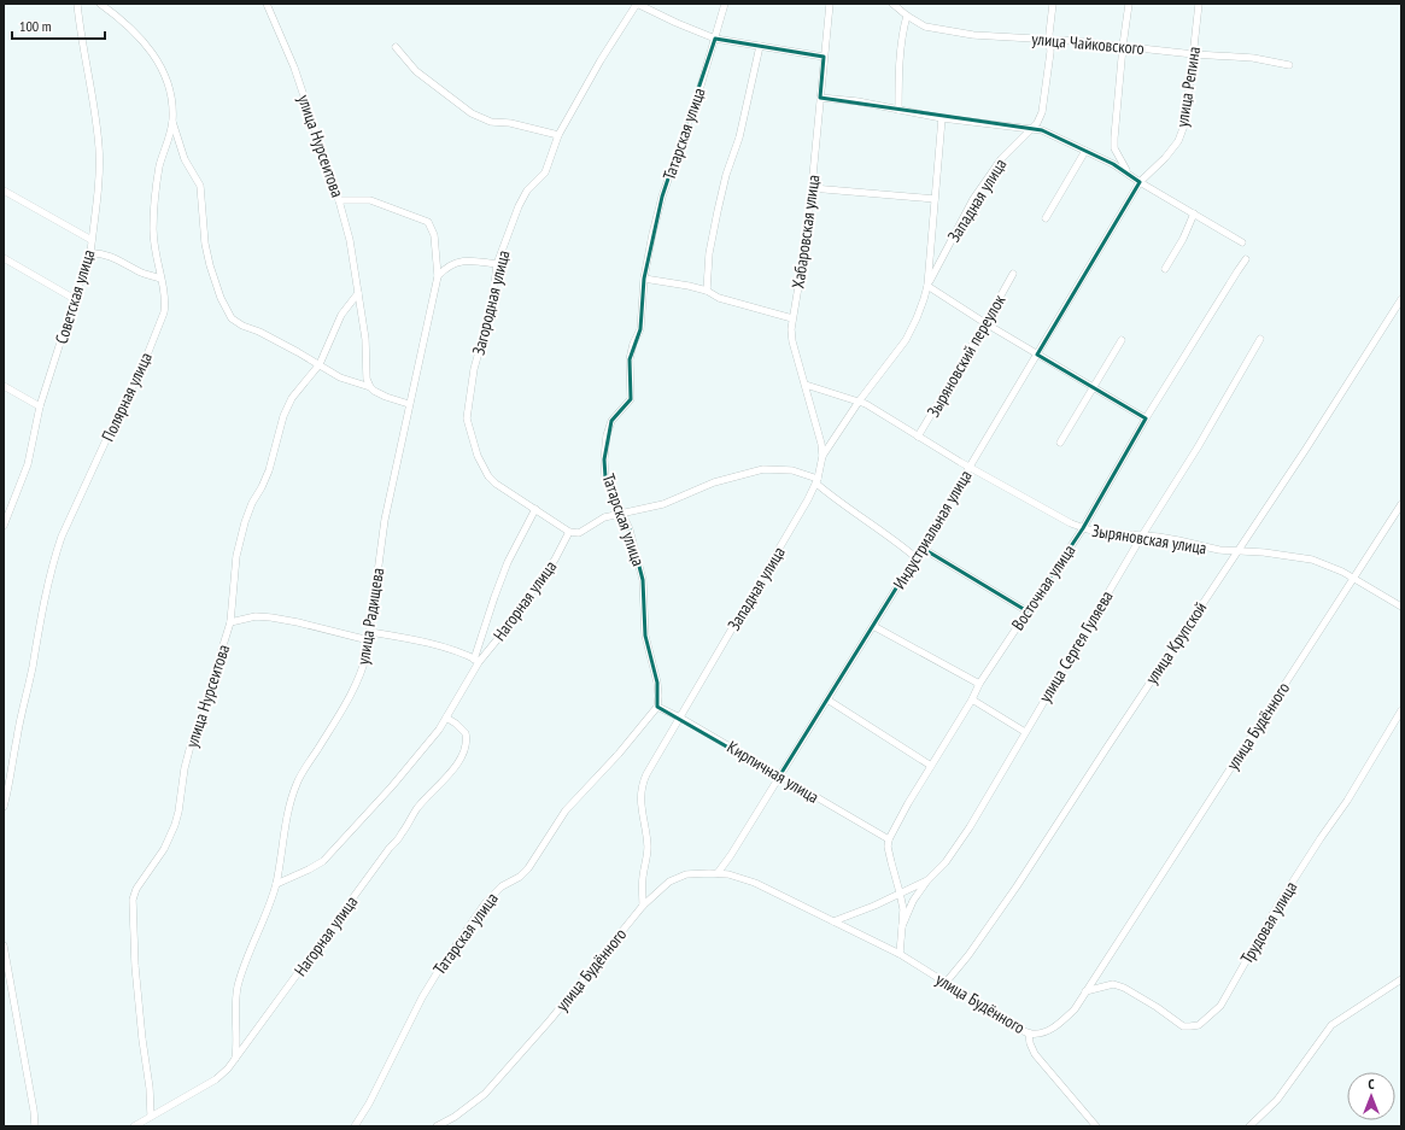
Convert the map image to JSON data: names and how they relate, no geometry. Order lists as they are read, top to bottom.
{
  "streets": {
    "street": [
      "улица Чайковского",
      "улица Репина",
      "Татарская улица",
      "улица Нурсеитова",
      "Западная улица",
      "Хабаровская улица",
      "Советская улица",
      "Загородная улица",
      "Зыряновский переулок",
      "Полярная улица",
      "Индустриальная улица",
      "Зыряновская улица",
      "Восточная улица",
      "Нагорная улица",
      "улица Радищева",
      "улица Крупской",
      "улица Сергея Гуляева",
      "улица Будённого",
      "Кирпичная улица",
      "Трудовая улица"
    ]
  },
  "crossings": [
    ["улица Чайковского", "улица Репина"],
    ["улица Репина", "Индустриальная улица"],
    ["Татарская улица", "Кирпичная улица"],
    ["улица Нурсеитова", "Нагорная улица"],
    ["улица Нурсеитова", "улица Радищева"],
    ["Западная улица", "Хабаровская улица"],
    ["Западная улица", "Зыряновская улица"],
    ["Западная улица", "улица Будённого"],
    ["Западная улица", "Кирпичная улица"],
    ["Хабаровская улица", "Зыряновская улица"],
    ["Загородная улица", "Нагорная улица"],
    ["Зыряновский переулок", "Зыряновская улица"],
    ["Индустриальная улица", "Зыряновская улица"],
    ["Индустриальная улица", "улица Будённого"],
    ["Индустриальная улица", "Кирпичная улица"],
    ["Зыряновская улица", "Восточная улица"],
    ["Зыряновская улица", "улица Крупской"],
    ["Зыряновская улица", "улица Сергея Гуляева"],
    ["Зыряновская улица", "улица Будённого"],
    ["Восточная улица", "Кирпичная улица"],
    ["Нагорная улица", "улица Радищева"],
    ["улица Крупской", "улица Будённого"],
    ["улица Сергея Гуляева", "улица Будённого"],
    ["улица Будённого", "Трудовая улица"]
  ],
  "scale_bar": "100 m",
  "north": "top"
}
